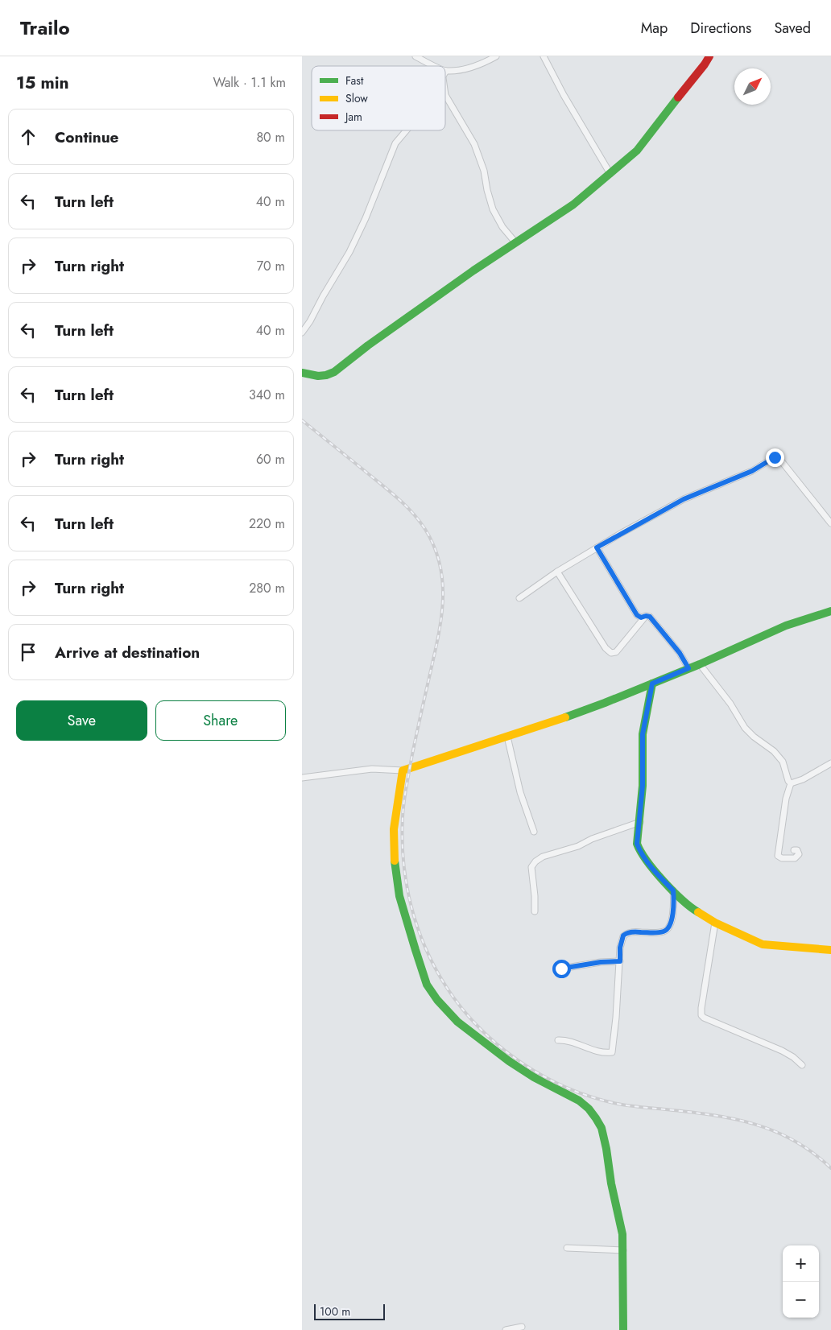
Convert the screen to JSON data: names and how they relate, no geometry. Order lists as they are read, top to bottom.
{
  "legend": ["Fast", "Slow", "Jam"],
  "scale_bar": "100 m",
  "north": "top right",
  "page": {
    "header": "Trailo",
    "nav": ["Map", "Directions", "Saved"],
    "heading": ["15 min", "Walk · 1.1 km"],
    "list": [
      ["Continue", "80 m"],
      ["Turn left", "40 m"],
      ["Turn right", "70 m"],
      ["Turn left", "40 m"],
      ["Turn left", "340 m"],
      ["Turn right", "60 m"],
      ["Turn left", "220 m"],
      ["Turn right", "280 m"],
      "Arrive at destination"
    ],
    "buttons": ["Save", "Share"],
    "map_buttons": ["+", "−"],
    "scale": "100 m"
  }
}
